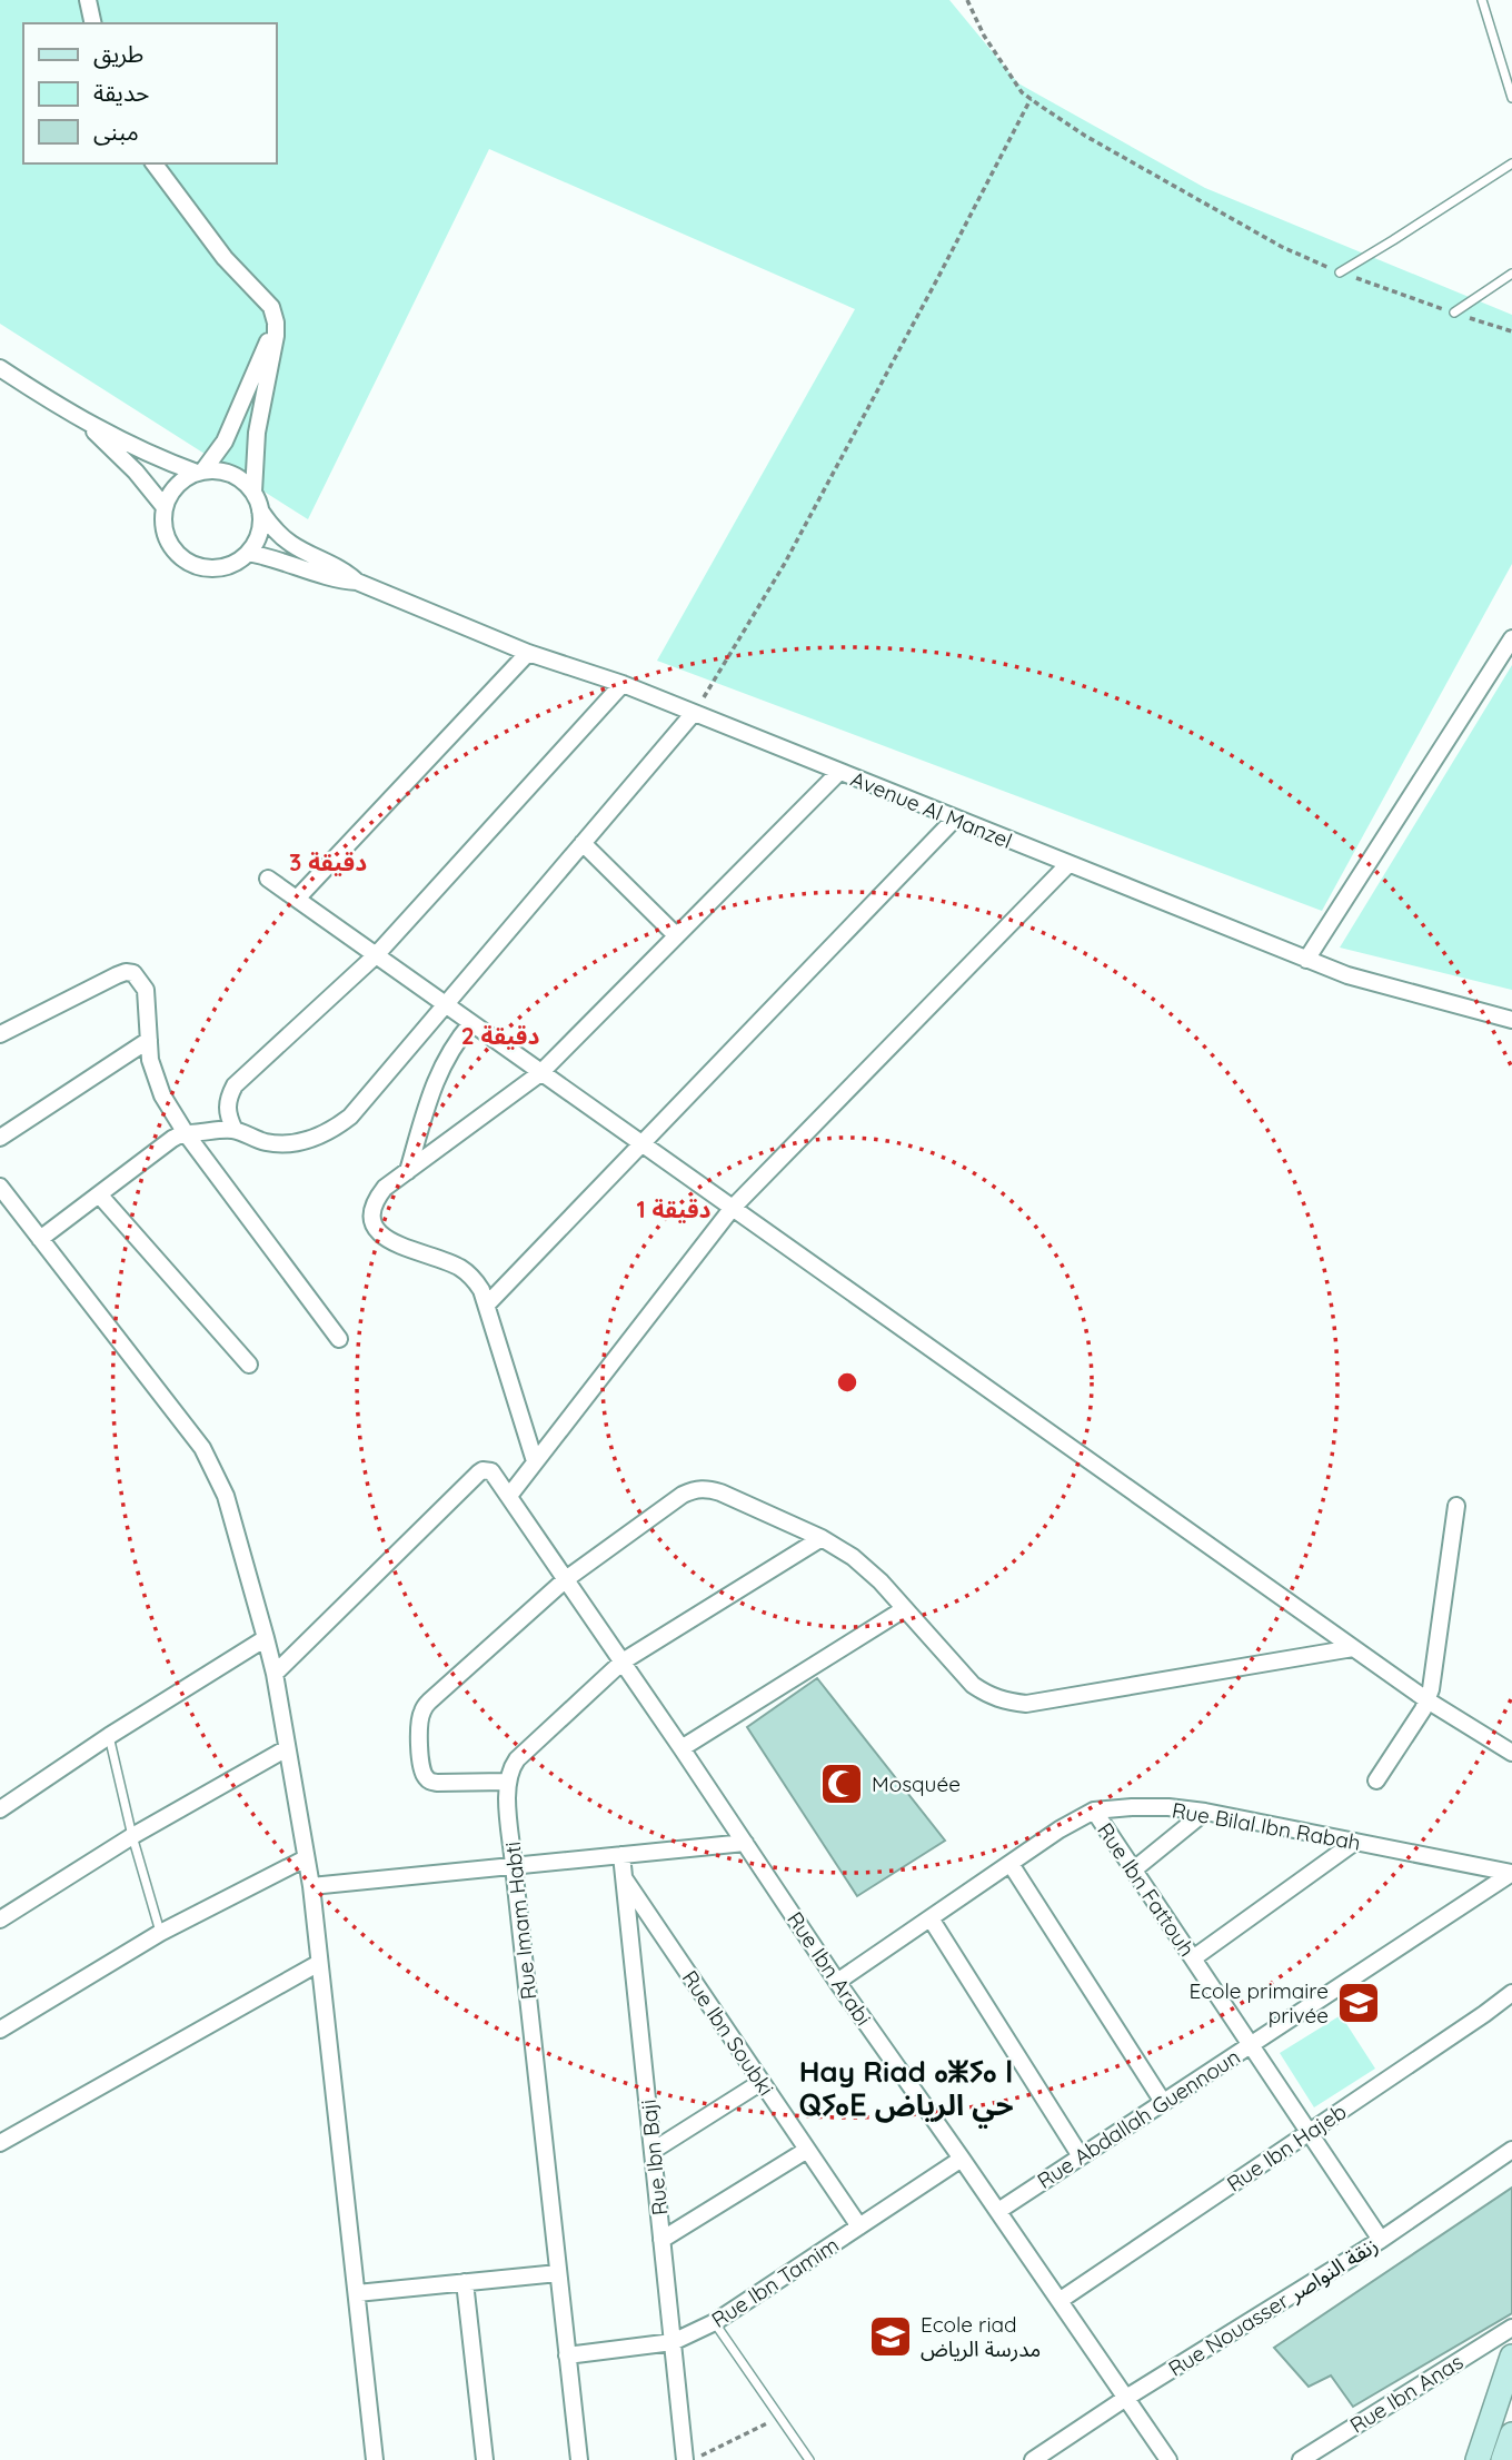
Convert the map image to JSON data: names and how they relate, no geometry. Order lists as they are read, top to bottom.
{
  "streets": {
    "street": [
      "Avenue Al Manzel",
      "Rue Bilal Ibn Rabah",
      "Rue Ibn Fattouh",
      "Rue Imam Habti",
      "Rue Ibn Arabi",
      "Rue Ibn Soubki",
      "Rue Abdallah Guennoun",
      "Rue Ibn Hajeb",
      "Rue Ibn Baji",
      "Rue Ibn Tamim",
      "Rue Nouasser زنقة النواصر",
      "Rue Ibn Anas"
    ]
  },
  "crossings": [
    ["Rue Bilal Ibn Rabah", "Rue Ibn Fattouh"],
    ["Rue Bilal Ibn Rabah", "Rue Ibn Arabi"],
    ["Rue Bilal Ibn Rabah", "Rue Abdallah Guennoun"],
    ["Rue Ibn Fattouh", "Rue Abdallah Guennoun"],
    ["Rue Ibn Fattouh", "Rue Ibn Hajeb"],
    ["Rue Ibn Fattouh", "Rue Nouasser زنقة النواصر"],
    ["Rue Imam Habti", "Rue Ibn Tamim"],
    ["Rue Ibn Arabi", "Rue Abdallah Guennoun"],
    ["Rue Ibn Arabi", "Rue Ibn Hajeb"],
    ["Rue Ibn Arabi", "Rue Ibn Tamim"],
    ["Rue Ibn Arabi", "Rue Nouasser زنقة النواصر"],
    ["Rue Ibn Soubki", "Rue Ibn Baji"],
    ["Rue Ibn Soubki", "Rue Ibn Tamim"],
    ["Rue Ibn Baji", "Rue Ibn Tamim"]
  ],
  "districts": ["Hay Riad ⴰⵥⵢⴰ ⵏ ⵕⵢⴰⴹ حي الرياض"],
  "places": {
    "mosque": ["Mosquée"],
    "school or university": ["Ecole primaire privée", "Ecole riad مدرسة الرياض"]
  },
  "legend": ["طريق", "حديقة", "مبنى"],
  "rings": ["3 دقيقة", "2 دقيقة", "1 دقيقة"]
}
